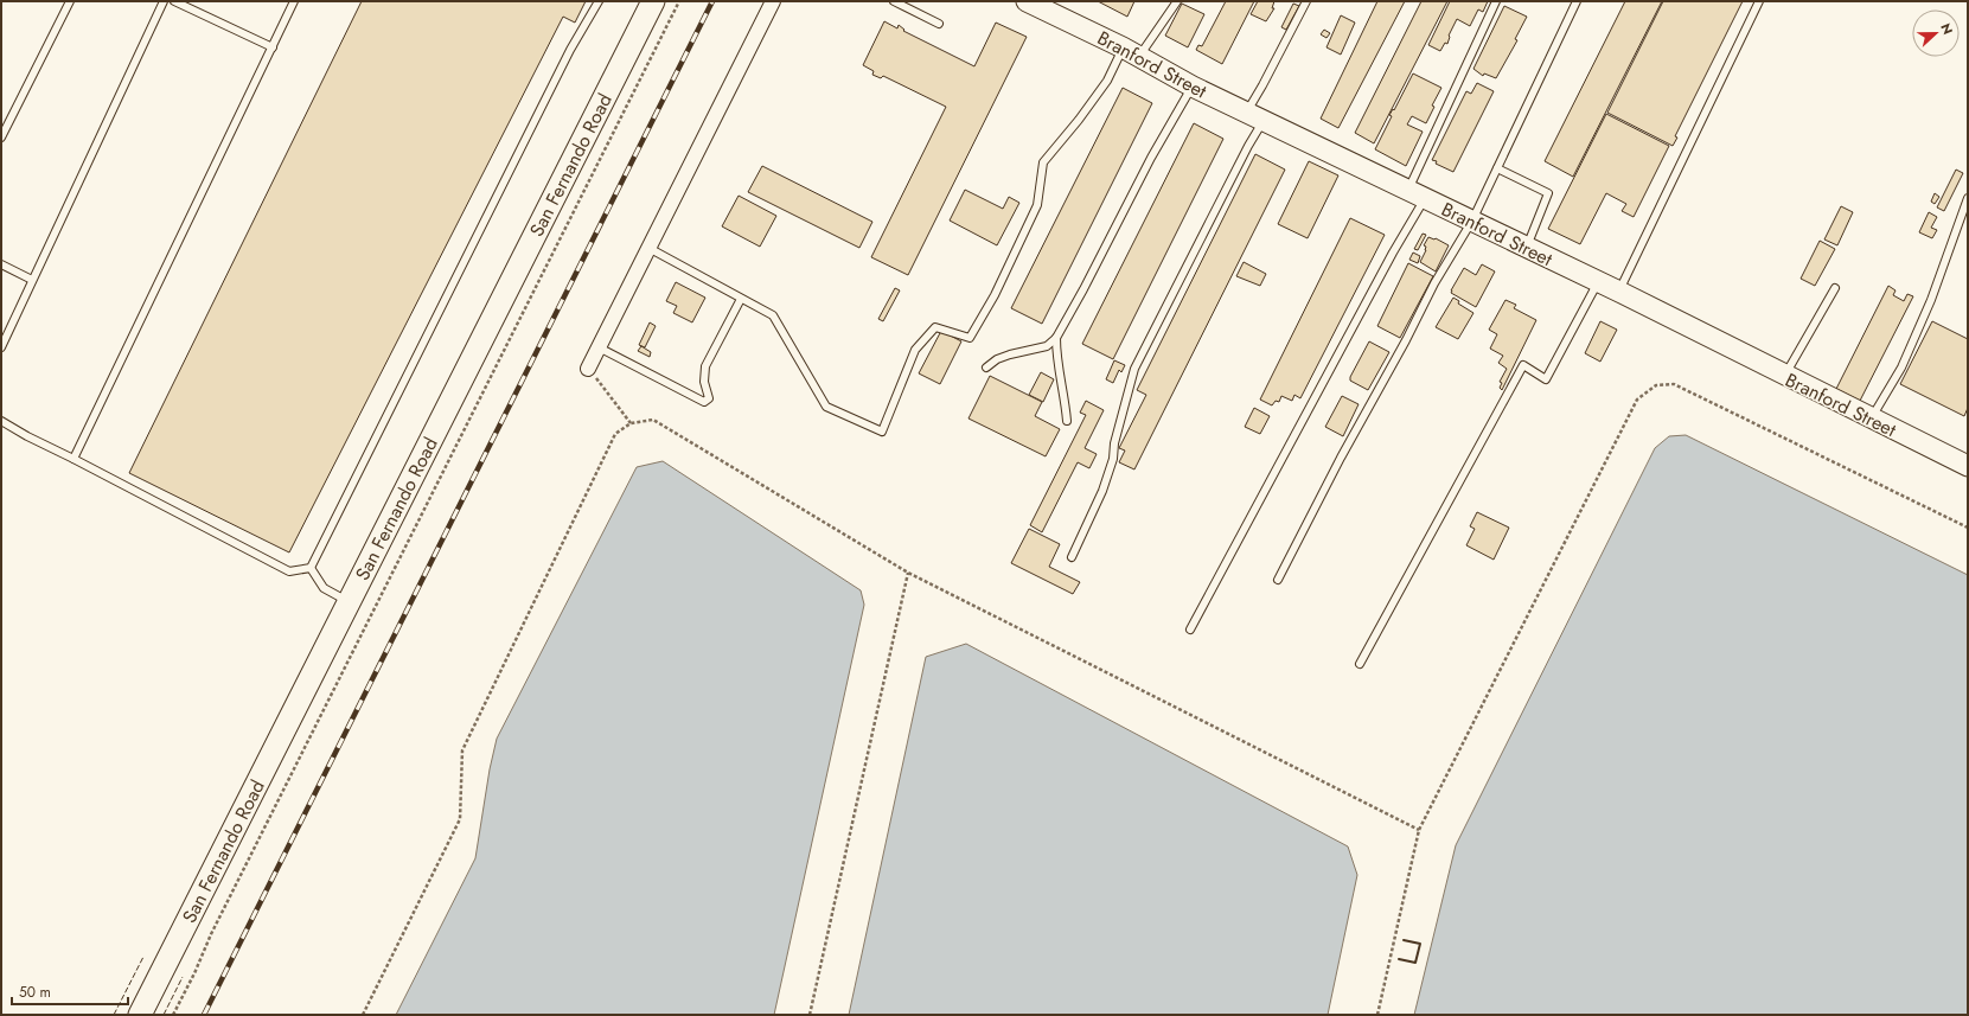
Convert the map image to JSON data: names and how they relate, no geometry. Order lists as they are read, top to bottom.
{
  "streets": {
    "main road": ["Branford Street", "San Fernando Road"]
  },
  "scale_bar": "50 m",
  "north": "right"
}
